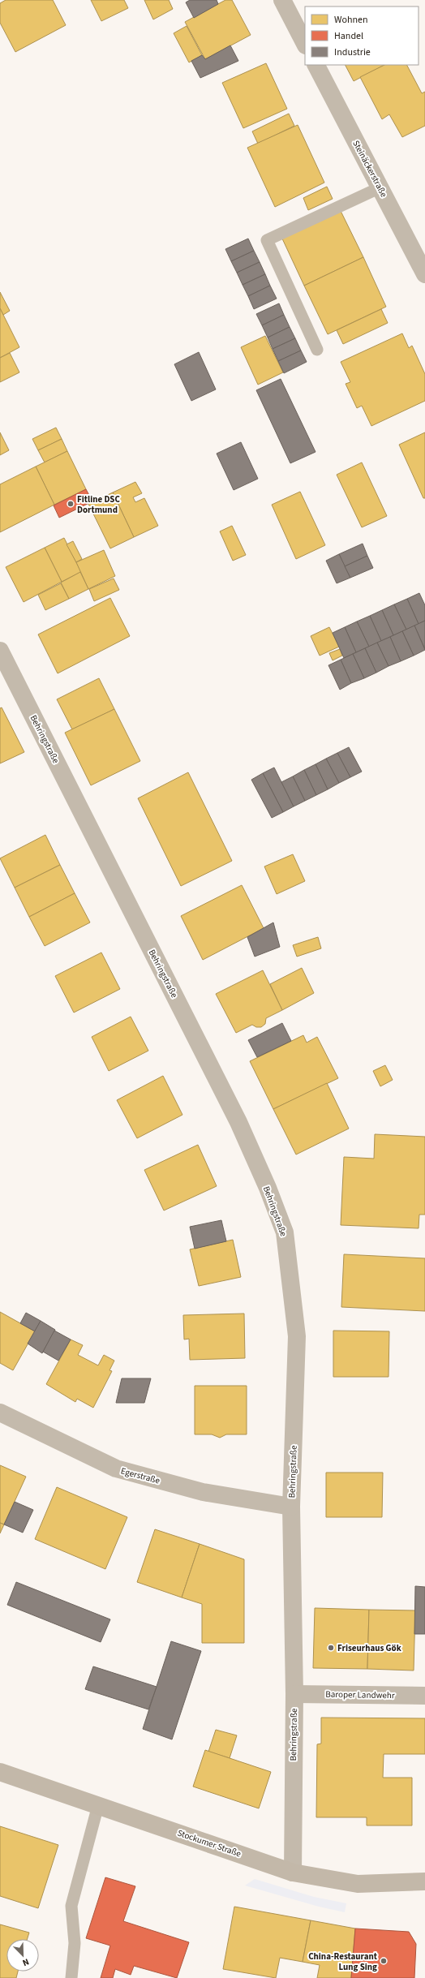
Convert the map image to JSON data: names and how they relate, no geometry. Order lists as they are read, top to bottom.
{
  "streets": {
    "main road": ["Stockumer Straße"],
    "street": [
      "Steinäckerstraße",
      "Behringstraße",
      "Egerstraße",
      "Baroper Landwehr"
    ]
  },
  "crossings": [
    ["Behringstraße", "Egerstraße"],
    ["Behringstraße", "Baroper Landwehr"],
    ["Behringstraße", "Stockumer Straße"]
  ],
  "places": ["Fitline DSC Dortmund", "Friseurhaus Gök", "China-Restaurant Lung Sing"],
  "legend": ["Wohnen", "Handel", "Industrie"],
  "north": "bottom right"
}
